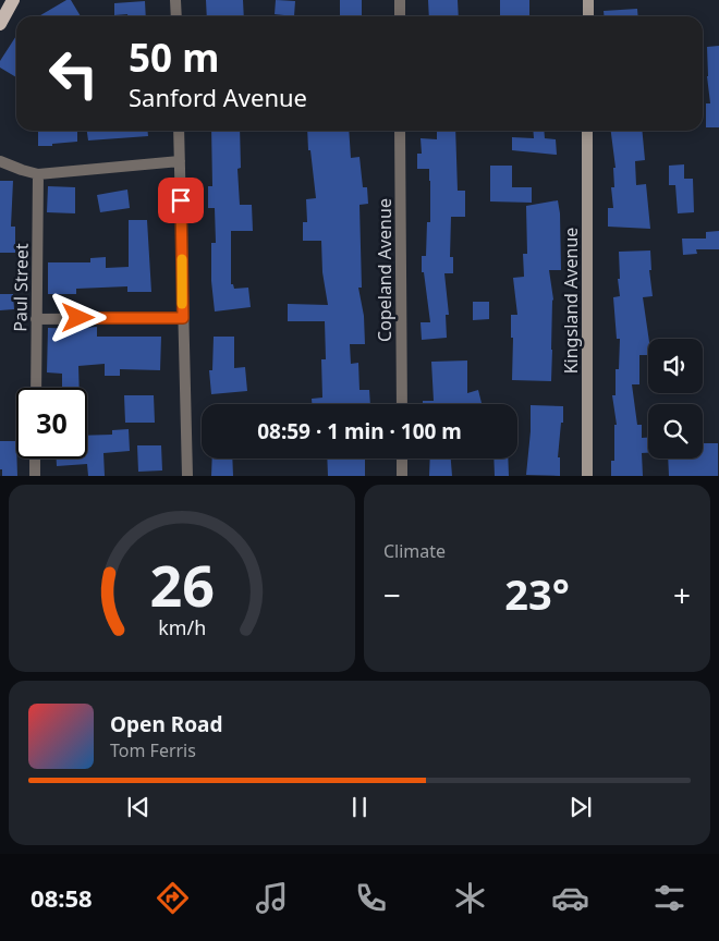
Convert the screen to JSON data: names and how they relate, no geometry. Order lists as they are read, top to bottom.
{
  "streets": {
    "main road": ["Kingsland Avenue"],
    "street": ["Copeland Avenue", "Paul Street"]
  },
  "page": {
    "turn": ["50 m", "Sanford Avenue"],
    "limit": "30",
    "trip": "08:59 · 1 min · 100 m",
    "tile": "Climate",
    "heat": ["−", "23°", "+"],
    "song": ["Open Road", "Tom Ferris"],
    "tabs": "08:58",
    "gauge": ["26", "km/h"]
  }
}
